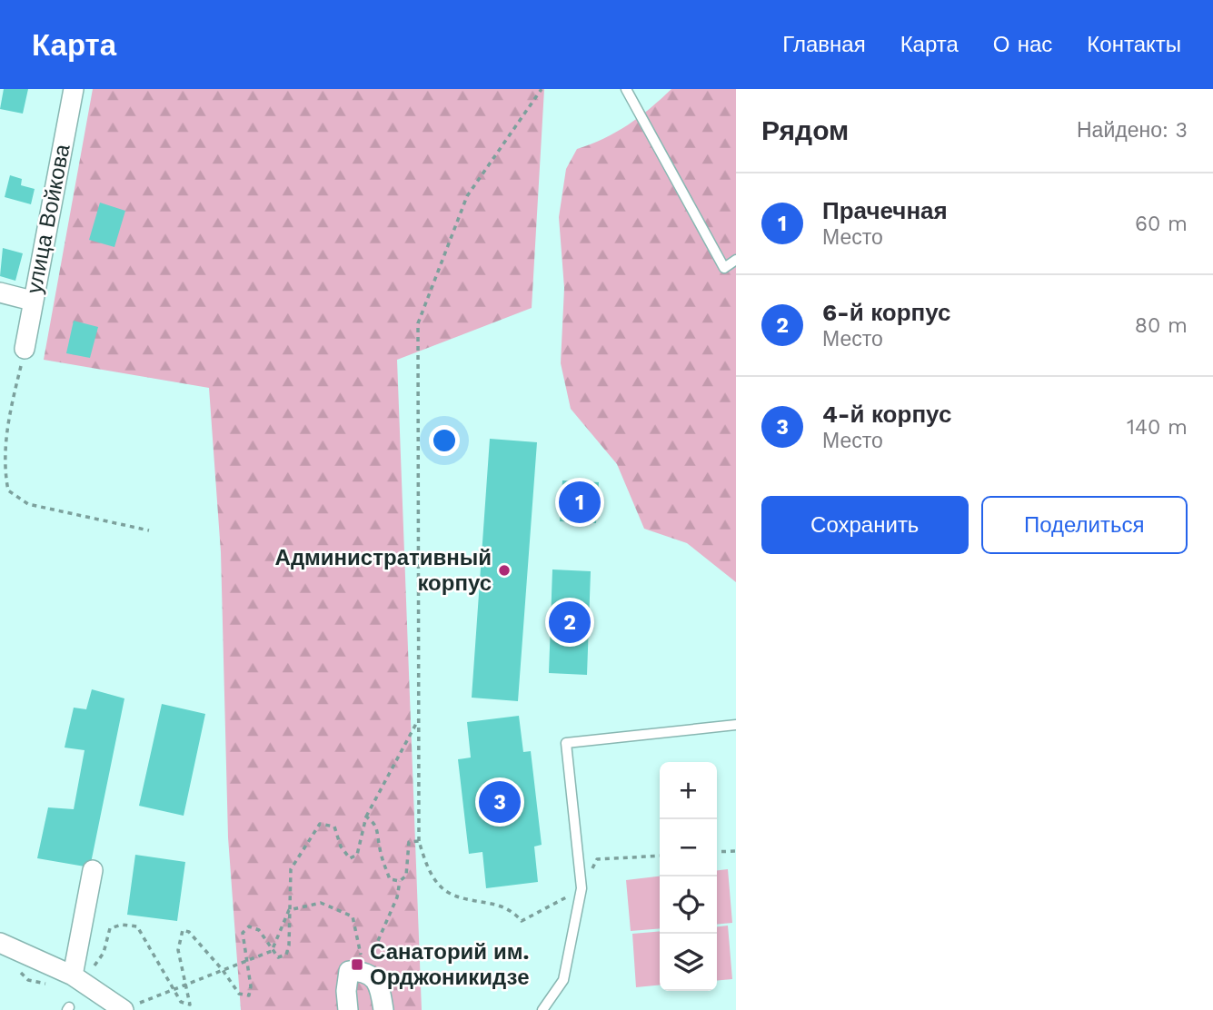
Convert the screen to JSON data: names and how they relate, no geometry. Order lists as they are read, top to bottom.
{
  "streets": {
    "street": ["улица Войкова"]
  },
  "places": {
    "other": ["Административный корпус"],
    "transit": ["Санаторий им. Орджоникидзе"]
  },
  "page": {
    "header": "Карта",
    "nav": [
      "Главная",
      "Карта",
      "О нас",
      "Контакты"
    ],
    "heading": ["Рядом", "Найдено: 3"],
    "list": [
      {
        "mark": "1",
        "name": "Прачечная",
        "note": "Место",
        "value": "60 m"
      },
      {
        "mark": "2",
        "name": "6-й корпус",
        "note": "Место",
        "value": "80 m"
      },
      {
        "mark": "3",
        "name": "4-й корпус",
        "note": "Место",
        "value": "140 m"
      }
    ],
    "buttons": ["Сохранить", "Поделиться"],
    "pins": ["1", "2", "3"],
    "map_buttons": ["+", "−"]
  }
}
